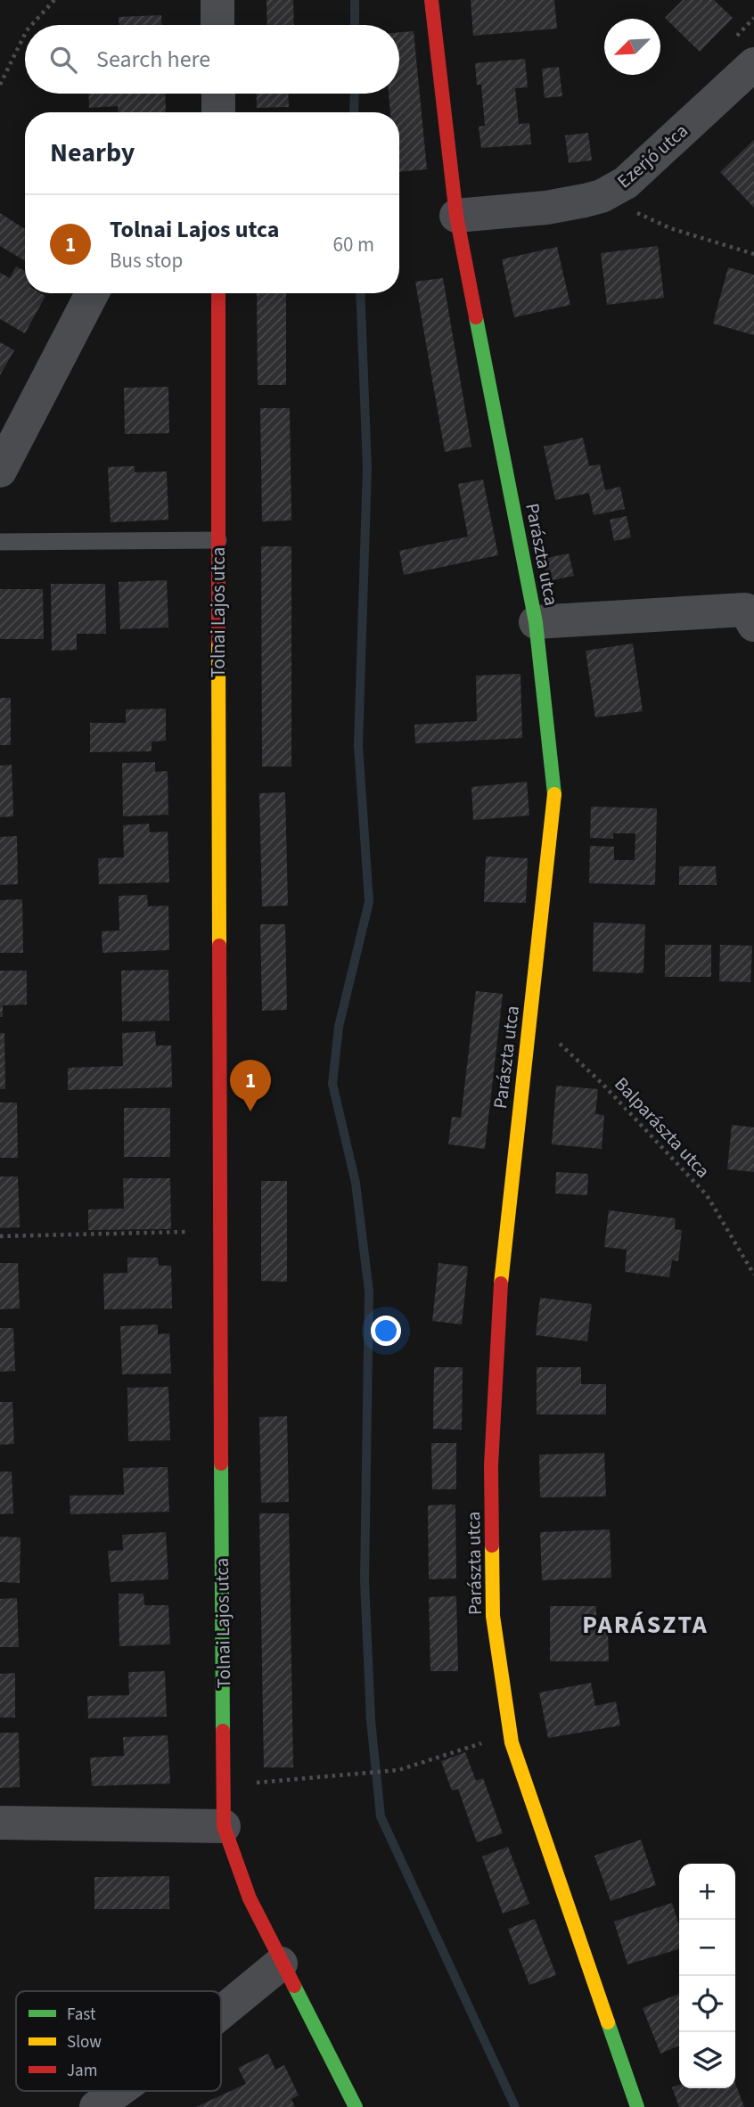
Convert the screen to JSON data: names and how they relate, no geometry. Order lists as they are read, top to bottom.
{
  "streets": {
    "street": ["Ezerjó utca", "Parászta utca", "Tolnai Lajos utca"],
    "path": ["Balparászta utca"]
  },
  "crossings": [
    ["Ezerjó utca", "Parászta utca"],
    ["Parászta utca", "Balparászta utca"]
  ],
  "districts": ["PARÁSZTA"],
  "legend": ["Fast", "Slow", "Jam"],
  "north": "bottom left",
  "page": {
    "search": "Search here",
    "heading": "Nearby",
    "list": [
      {
        "mark": "1",
        "name": "Tolnai Lajos utca",
        "note": "Bus stop",
        "value": "60 m"
      }
    ],
    "pins": "1",
    "map_buttons": ["+", "−"]
  }
}
